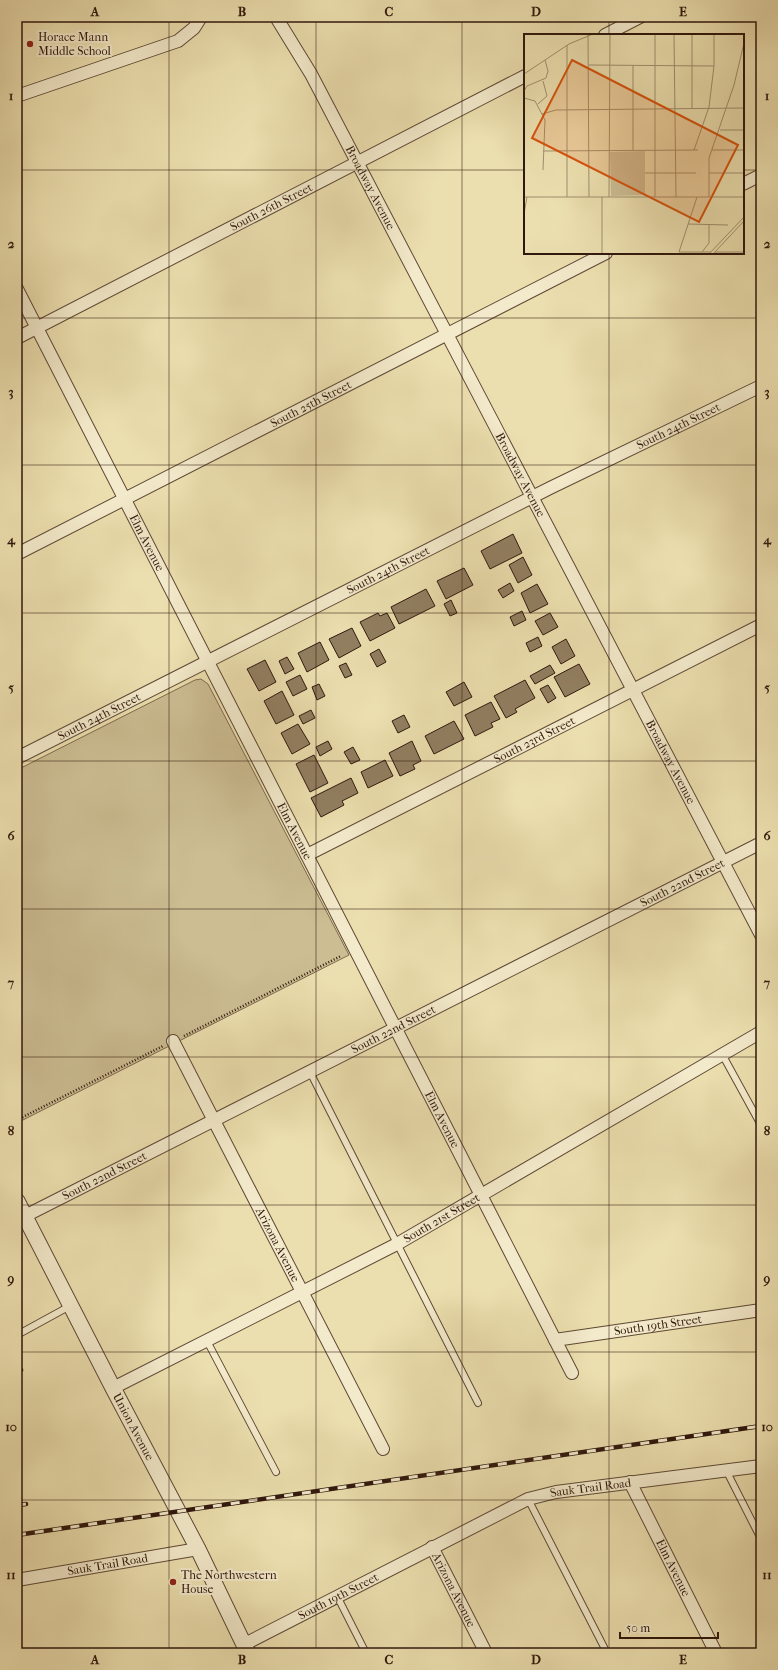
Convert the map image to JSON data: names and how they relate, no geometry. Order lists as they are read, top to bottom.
{
  "streets": {
    "street": [
      "Broadway Avenue",
      "South 26th Street",
      "South 25th Street",
      "South 24th Street",
      "Elm Avenue",
      "South 23rd Street",
      "South 22nd Street",
      "South 21st Street",
      "Arizona Avenue",
      "South 19th Street",
      "Union Avenue",
      "Sauk Trail Road"
    ]
  },
  "crossings": [
    ["Broadway Avenue", "South 26th Street"],
    ["Broadway Avenue", "South 25th Street"],
    ["Broadway Avenue", "South 24th Street"],
    ["Broadway Avenue", "South 23rd Street"],
    ["Broadway Avenue", "South 22nd Street"],
    ["South 26th Street", "Elm Avenue"],
    ["South 25th Street", "Elm Avenue"],
    ["South 24th Street", "Elm Avenue"],
    ["Elm Avenue", "South 23rd Street"],
    ["Elm Avenue", "South 22nd Street"],
    ["Elm Avenue", "South 21st Street"],
    ["Elm Avenue", "South 19th Street"],
    ["Elm Avenue", "Sauk Trail Road"],
    ["South 22nd Street", "Arizona Avenue"],
    ["South 22nd Street", "Union Avenue"],
    ["South 21st Street", "Arizona Avenue"],
    ["South 21st Street", "Union Avenue"],
    ["Arizona Avenue", "South 19th Street"],
    ["Arizona Avenue", "Sauk Trail Road"],
    ["South 19th Street", "Union Avenue"],
    ["South 19th Street", "Sauk Trail Road"],
    ["Union Avenue", "Sauk Trail Road"]
  ],
  "places": ["Horace Mann Middle School", "The Northwestern House"],
  "scale_bar": "50 m",
  "grid": {
    "columns": [
      "A",
      "B",
      "C",
      "D",
      "E"
    ],
    "rows": [
      "1",
      "2",
      "3",
      "4",
      "5",
      "6",
      "7",
      "8",
      "9",
      "10",
      "11"
    ]
  }
}
